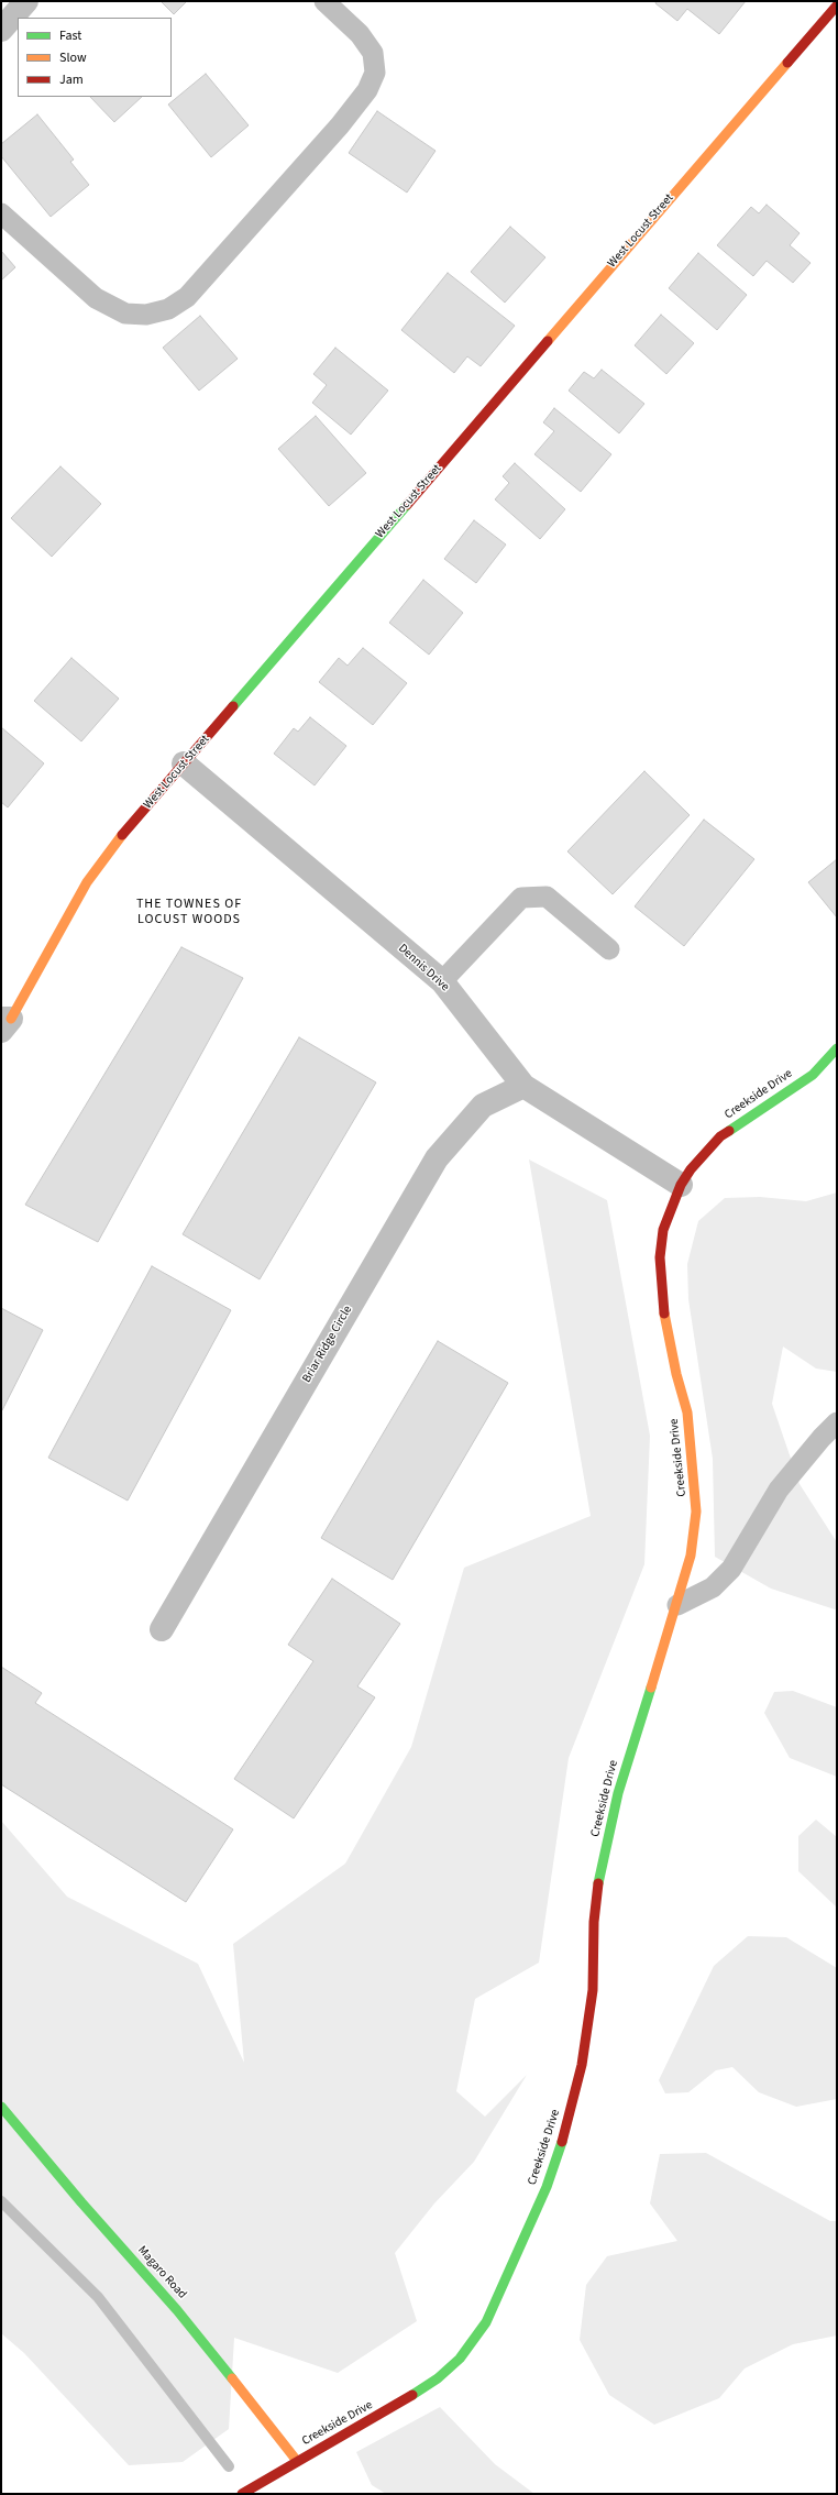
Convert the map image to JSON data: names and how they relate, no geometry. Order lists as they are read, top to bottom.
{
  "streets": {
    "street": [
      "West Locust Street",
      "Dennis Drive",
      "Creekside Drive",
      "Briar Ridge Circle",
      "Magaro Road"
    ]
  },
  "crossings": [
    ["West Locust Street", "Dennis Drive"],
    ["Dennis Drive", "Creekside Drive"],
    ["Dennis Drive", "Briar Ridge Circle"],
    ["Creekside Drive", "Magaro Road"]
  ],
  "districts": ["THE TOWNES OF LOCUST WOODS"],
  "legend": ["Fast", "Slow", "Jam"]
}
